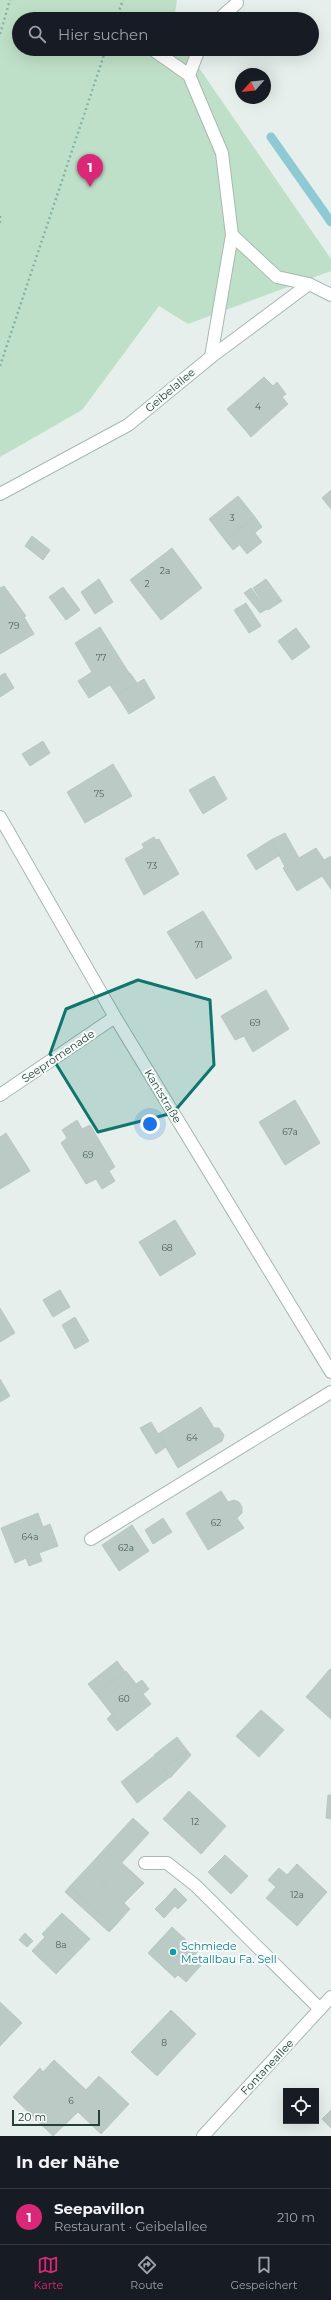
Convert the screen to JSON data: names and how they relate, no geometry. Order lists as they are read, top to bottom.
{
  "streets": {
    "street": [
      "Geibelallee",
      "Seepromenade",
      "Kantstraße",
      "Fontaneallee"
    ]
  },
  "crossings": [
    ["Seepromenade", "Kantstraße"]
  ],
  "places": ["Schmiede Metallbau Fa. Sell"],
  "house_numbers": [
    "4",
    "3",
    "2a",
    "2",
    "79",
    "77",
    "75",
    "73",
    "71",
    "69",
    "67a",
    "69",
    "68",
    "64",
    "62",
    "64a",
    "62a",
    "60",
    "12",
    "12a",
    "8a",
    "8",
    "6"
  ],
  "scale_bar": "20 m",
  "north": "bottom left",
  "page": {
    "search": "Hier suchen",
    "pins": "1",
    "scale": "20 m",
    "heading": "In der Nähe",
    "list": [
      {
        "mark": "1",
        "name": "Seepavillon",
        "note": "Restaurant · Geibelallee",
        "value": "210 m"
      }
    ],
    "nav": ["Karte", "Route", "Gespeichert"]
  }
}
